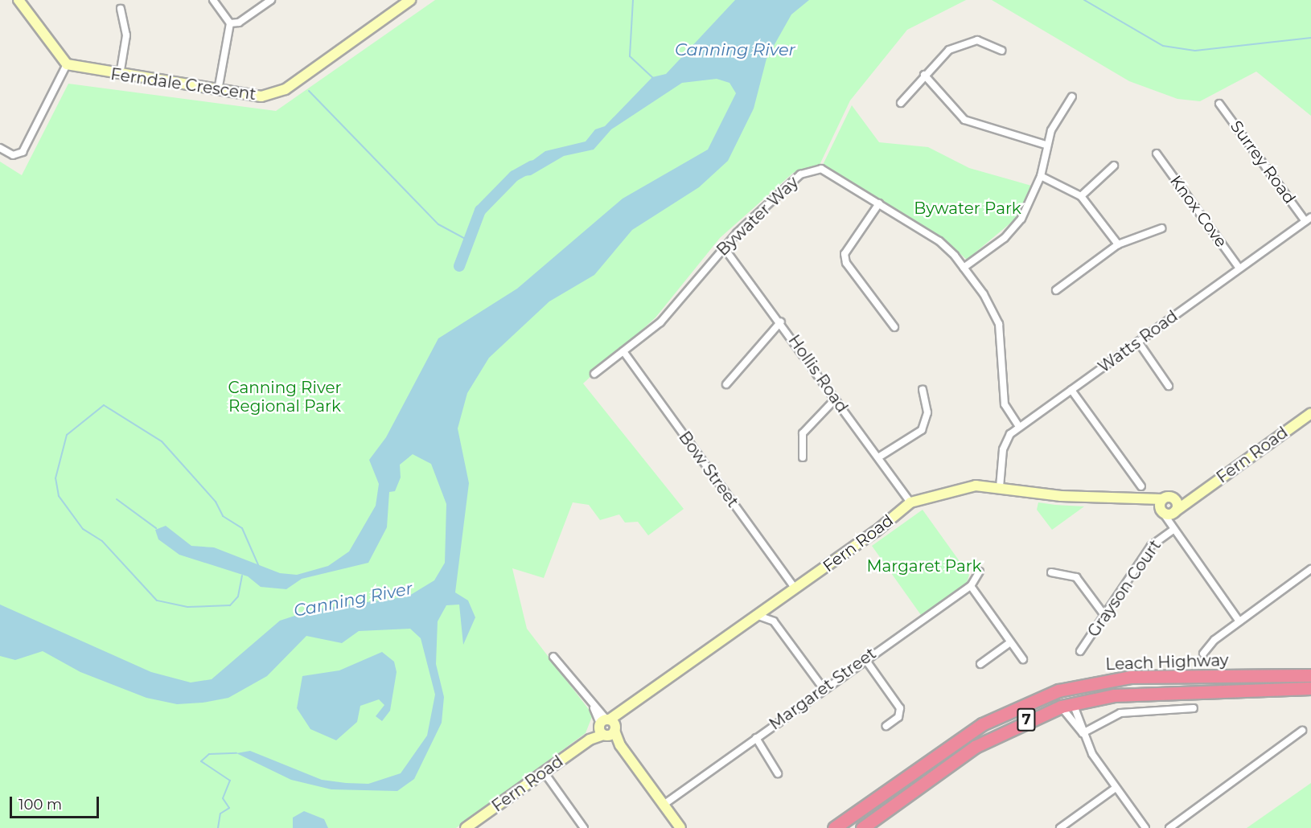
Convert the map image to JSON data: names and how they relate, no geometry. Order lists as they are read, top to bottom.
{
  "streets": {
    "highway": ["Leach Highway", "7"],
    "street": [
      "Ferndale Crescent",
      "Surrey Road",
      "Knox Cove",
      "Bywater Way",
      "Watts Road",
      "Hollis Road",
      "Fern Road",
      "Bow Street",
      "Grayson Court",
      "Margaret Street"
    ]
  },
  "crossings": [
    ["Surrey Road", "Watts Road"],
    ["Knox Cove", "Watts Road"],
    ["Bywater Way", "Watts Road"],
    ["Bywater Way", "Hollis Road"],
    ["Bywater Way", "Bow Street"],
    ["Watts Road", "Fern Road"],
    ["Hollis Road", "Fern Road"],
    ["Fern Road", "Bow Street"]
  ],
  "water": ["Canning River"],
  "parks": ["Bywater Park", "Canning River Regional Park", "Margaret Park"],
  "scale_bar": "100 m"
}
